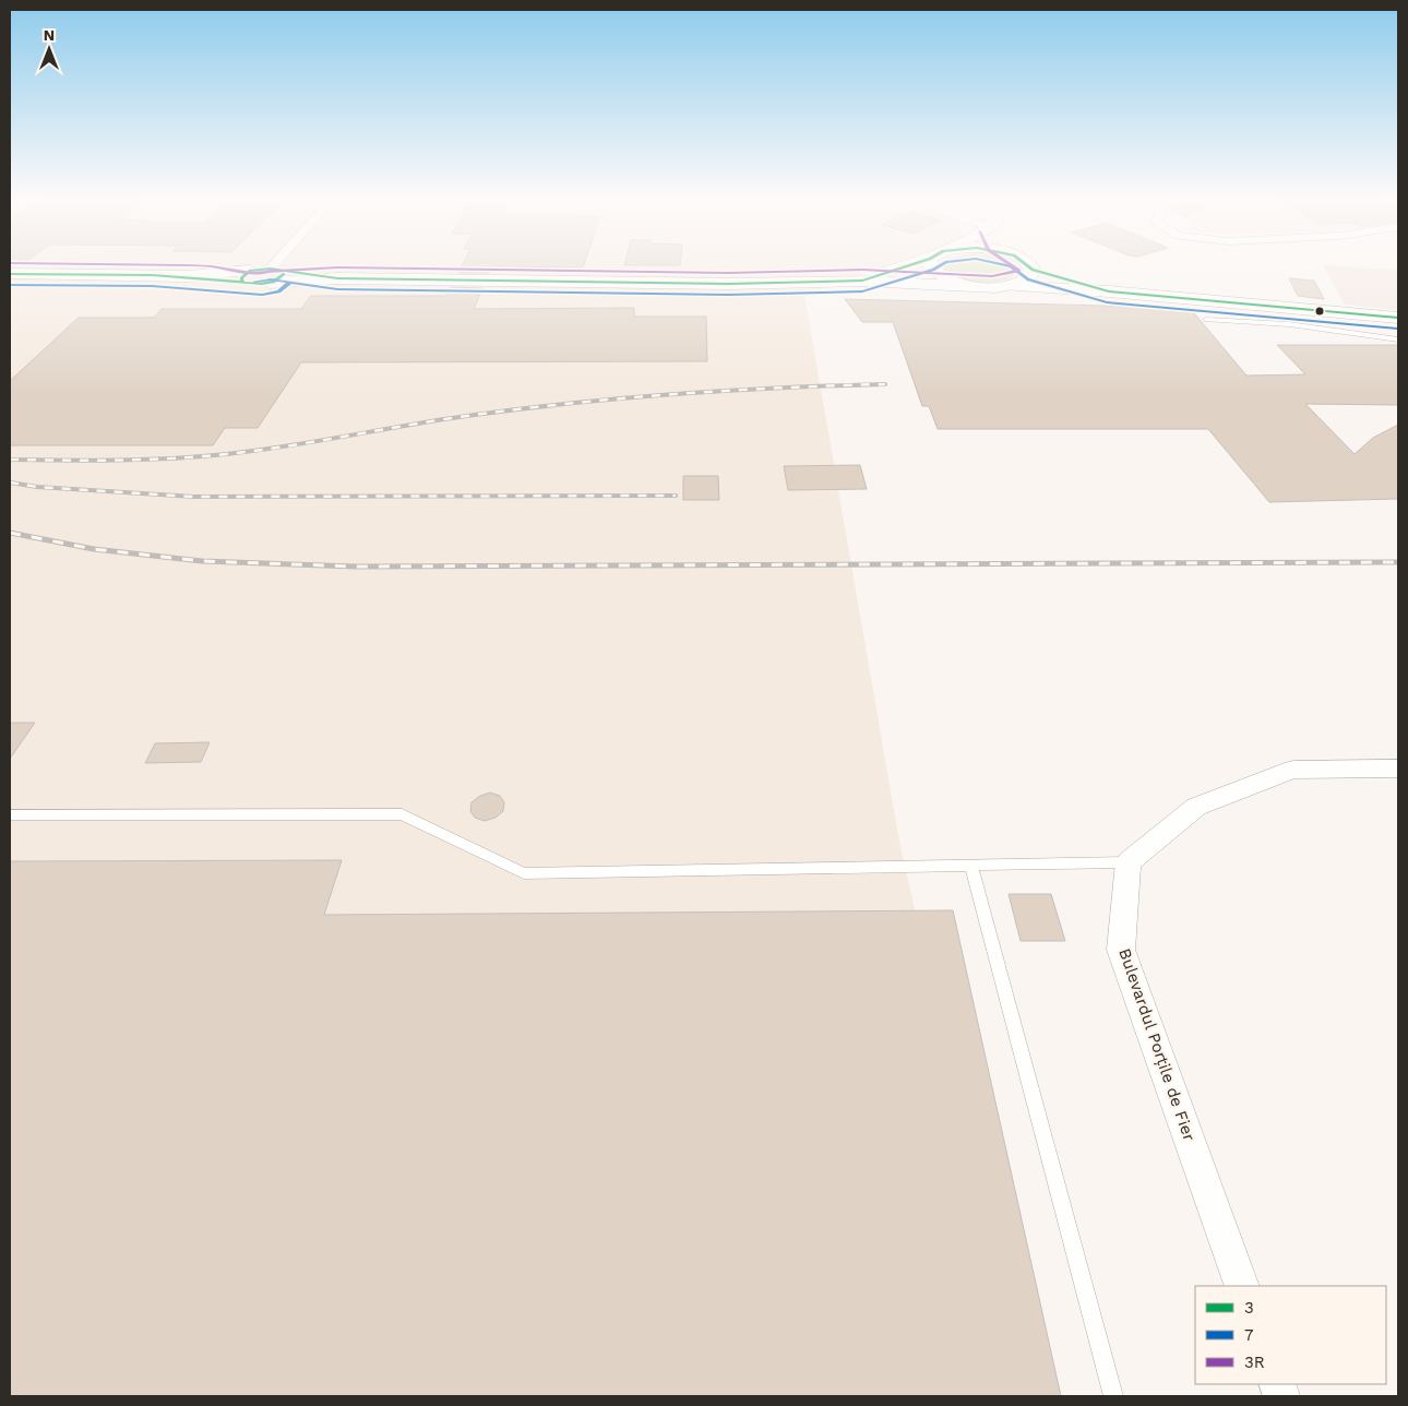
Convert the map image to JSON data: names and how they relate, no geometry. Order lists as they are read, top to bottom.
{
  "streets": {
    "street": ["Bulevardul Porțile de Fier"]
  },
  "lines": ["transit line 3", "transit line 7", "transit line 3R"],
  "legend": ["3", "7", "3R"],
  "north": "top"
}
